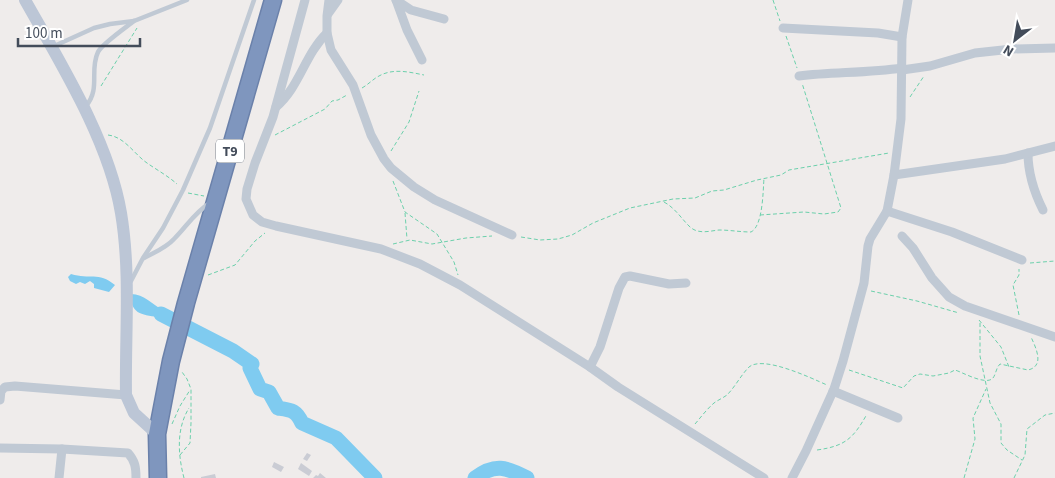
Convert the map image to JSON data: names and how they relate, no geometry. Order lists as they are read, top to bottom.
{
  "streets": {
    "highway": ["T9"]
  },
  "scale_bar": "100 m",
  "north": "bottom left"
}
